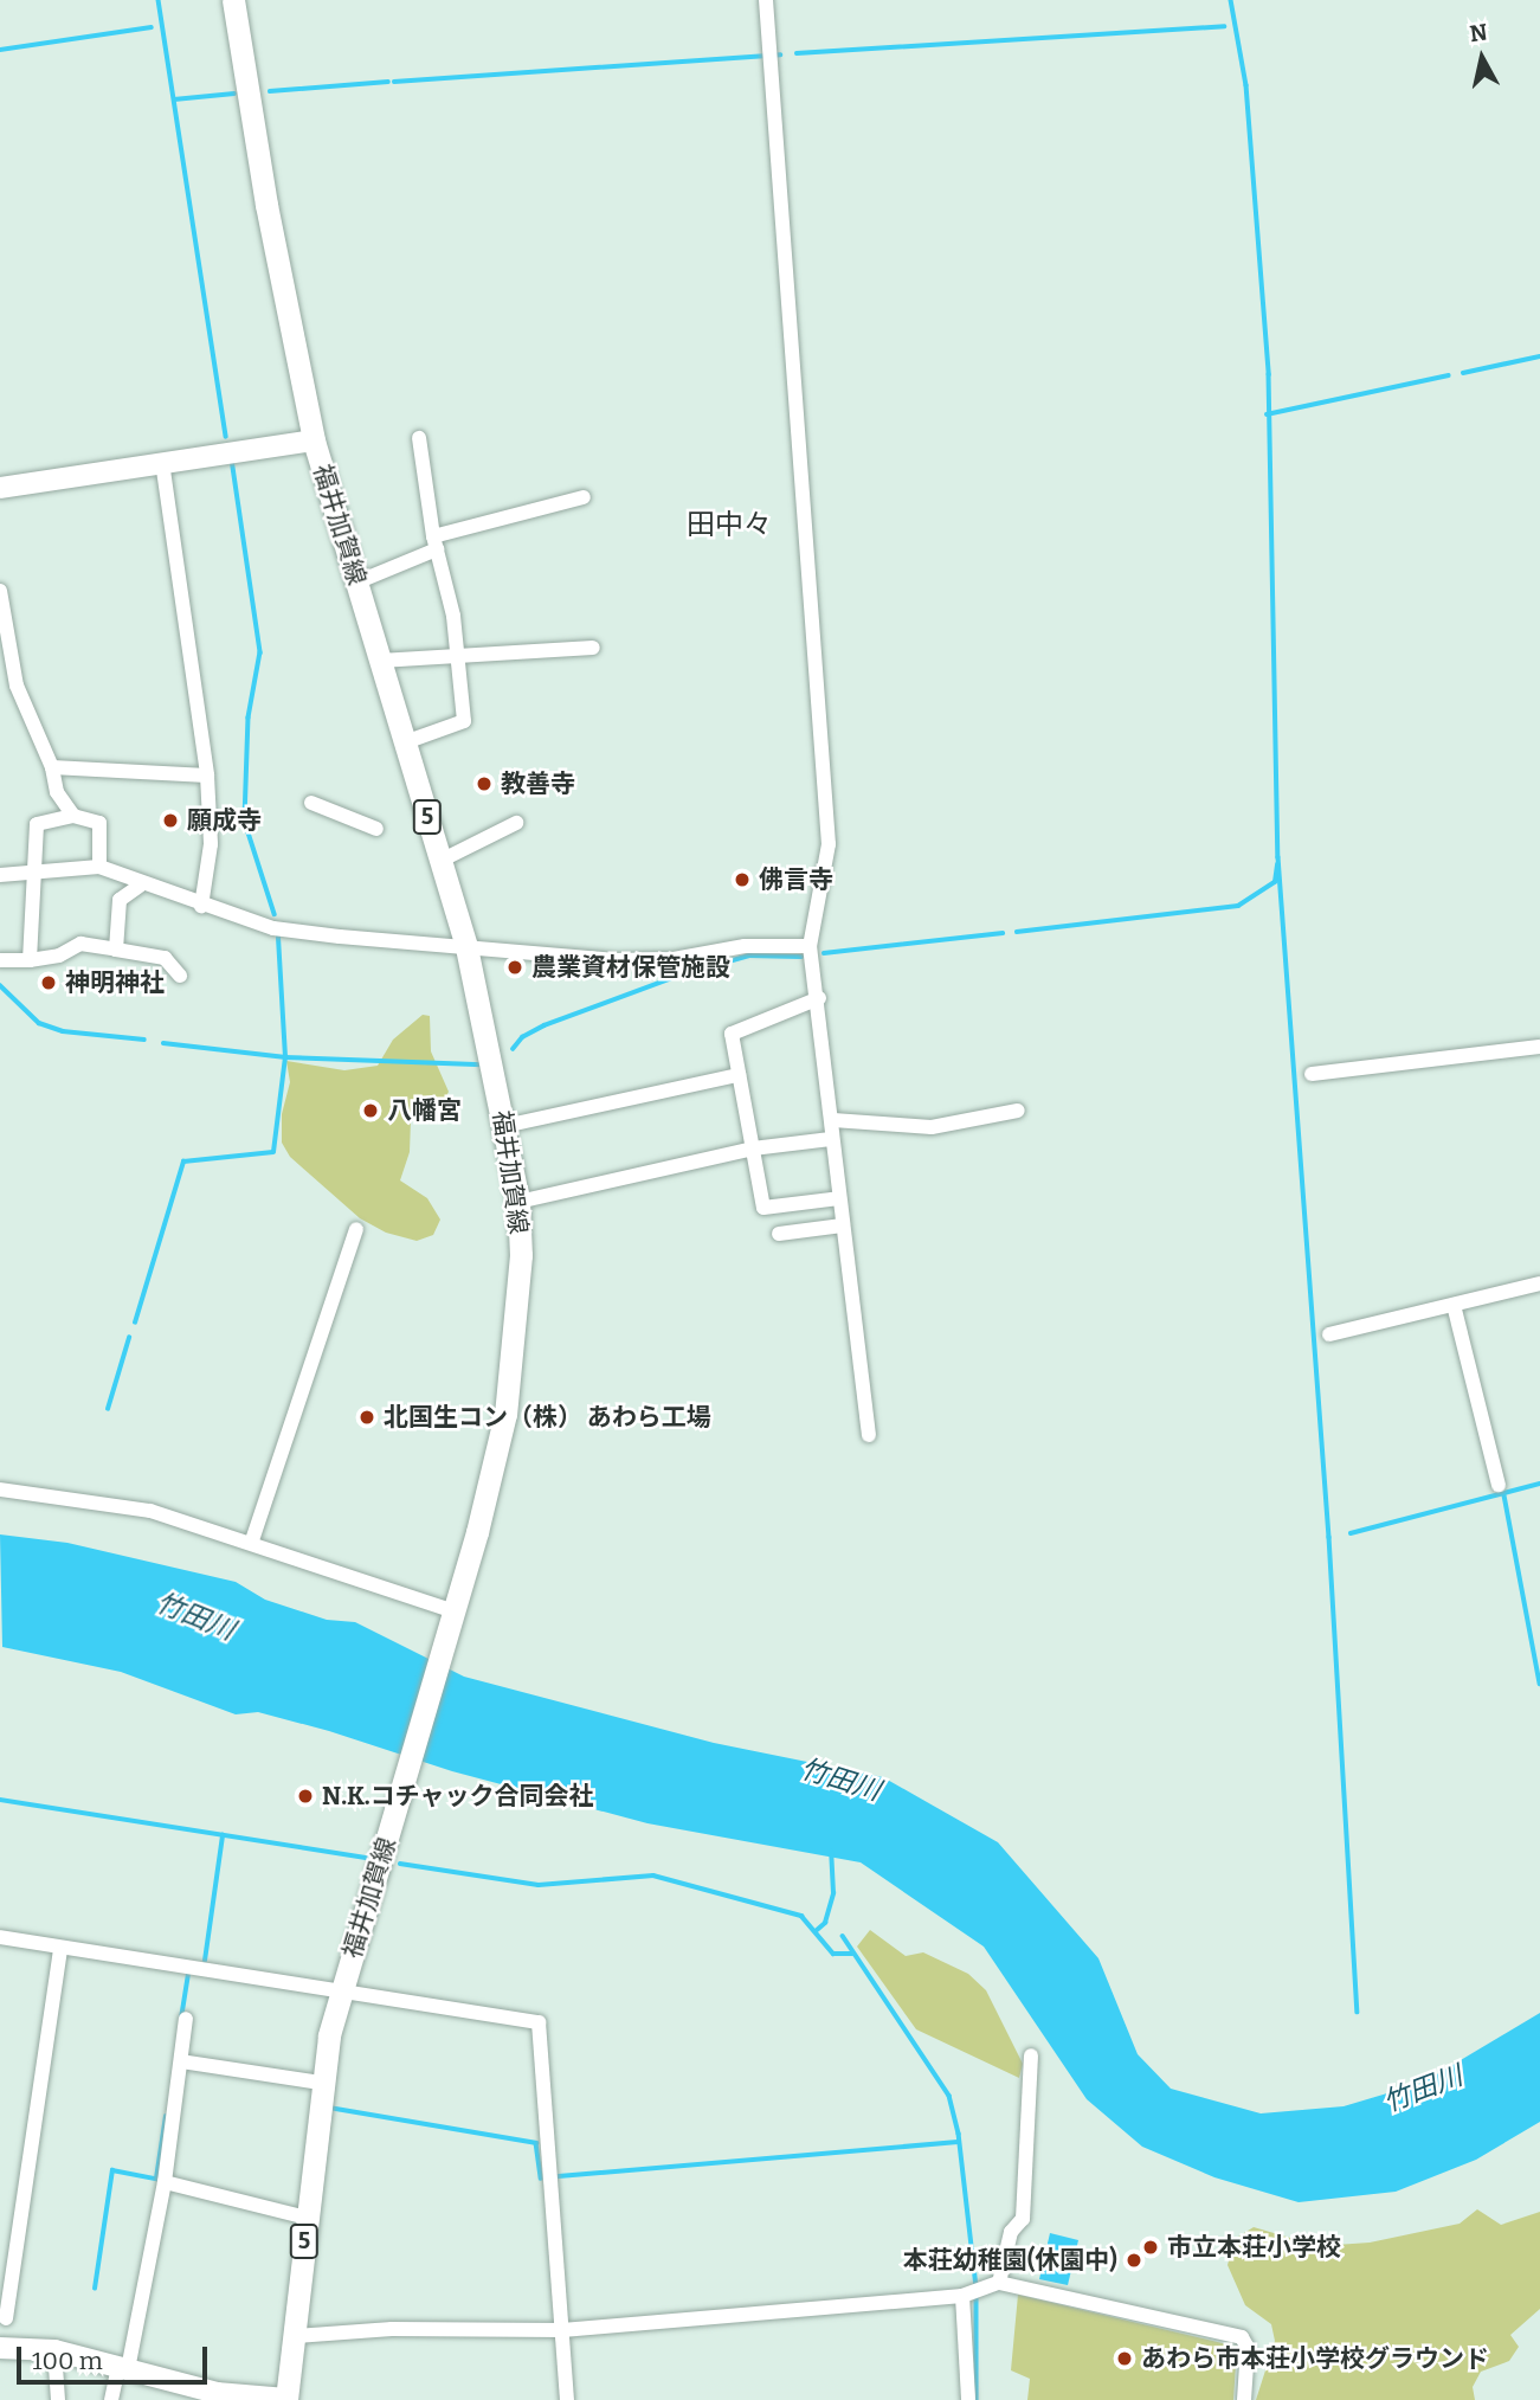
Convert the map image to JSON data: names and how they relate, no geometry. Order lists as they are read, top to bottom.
{
  "streets": {
    "main road": ["福井加賀線", "5"]
  },
  "districts": ["田中々"],
  "water": ["竹田川"],
  "places": [
    "教善寺",
    "願成寺",
    "佛言寺",
    "農業資材保管施設",
    "神明神社",
    "八幡宮",
    "北国生コン（株） あわら工場",
    "N.K.コチャック合同会社",
    "市立本荘小学校",
    "本荘幼稚園(休園中)",
    "あわら市本荘小学校グラウンド"
  ],
  "scale_bar": "100 m",
  "north": "top"
}
